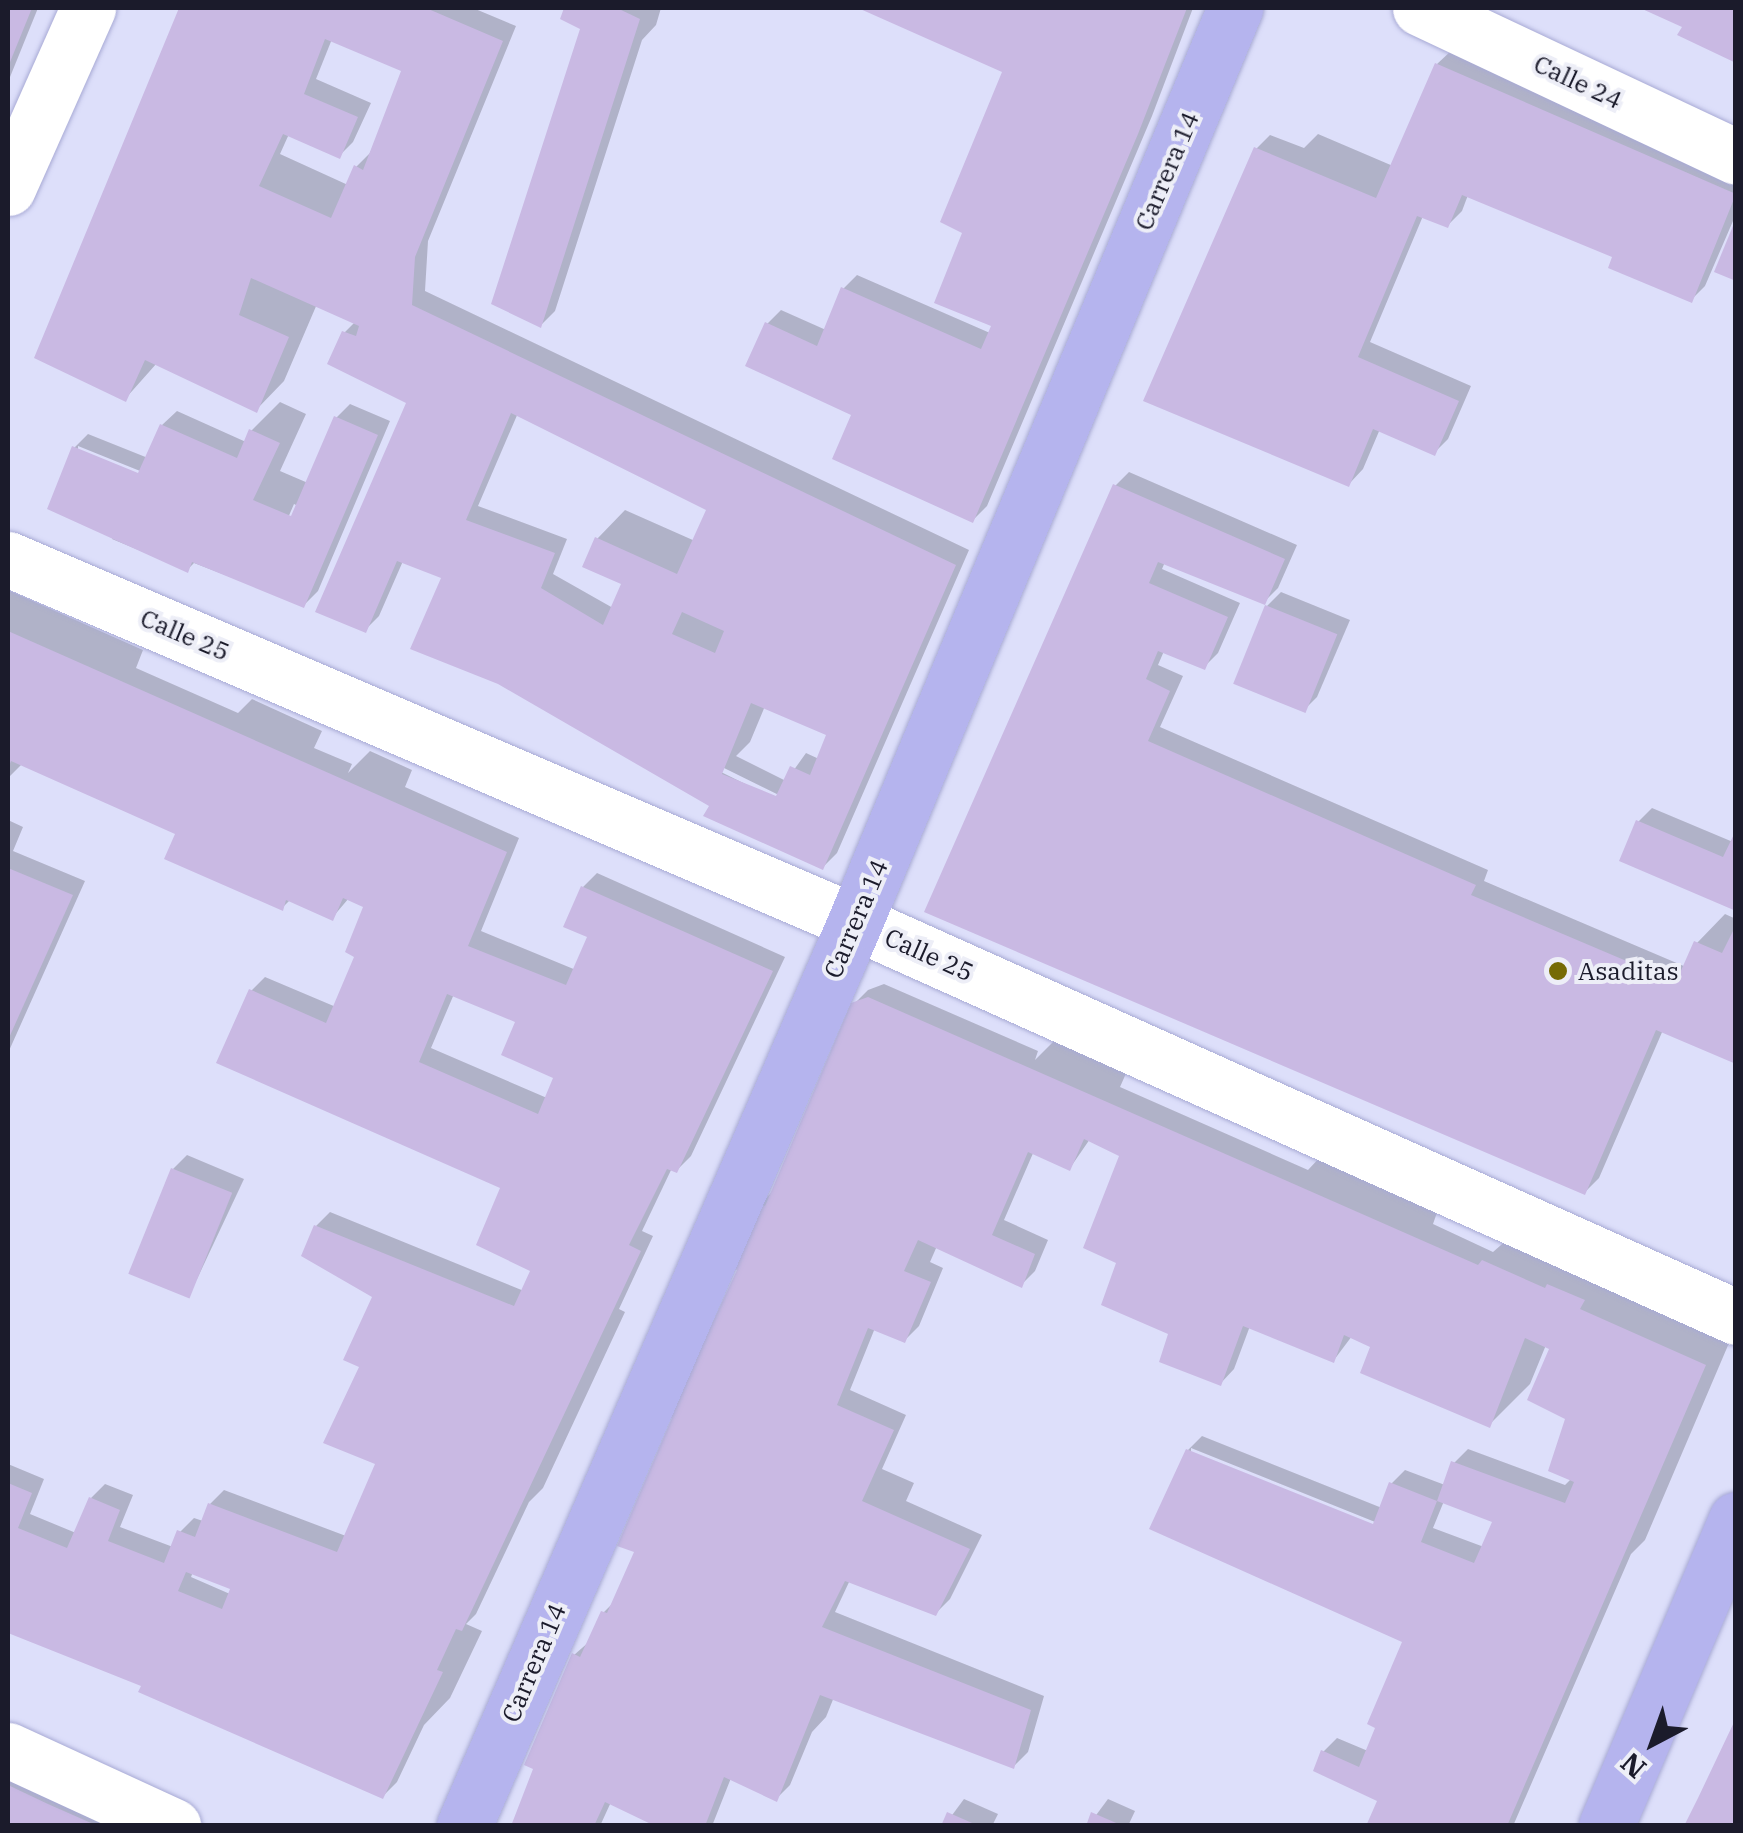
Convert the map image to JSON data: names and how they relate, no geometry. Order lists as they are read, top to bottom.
{
  "streets": {
    "main road": ["Carrera 14"],
    "street": ["Calle 24", "Calle 25"]
  },
  "crossings": [
    ["Carrera 14", "Calle 25"]
  ],
  "places": ["Asaditas"],
  "north": "bottom left"
}
